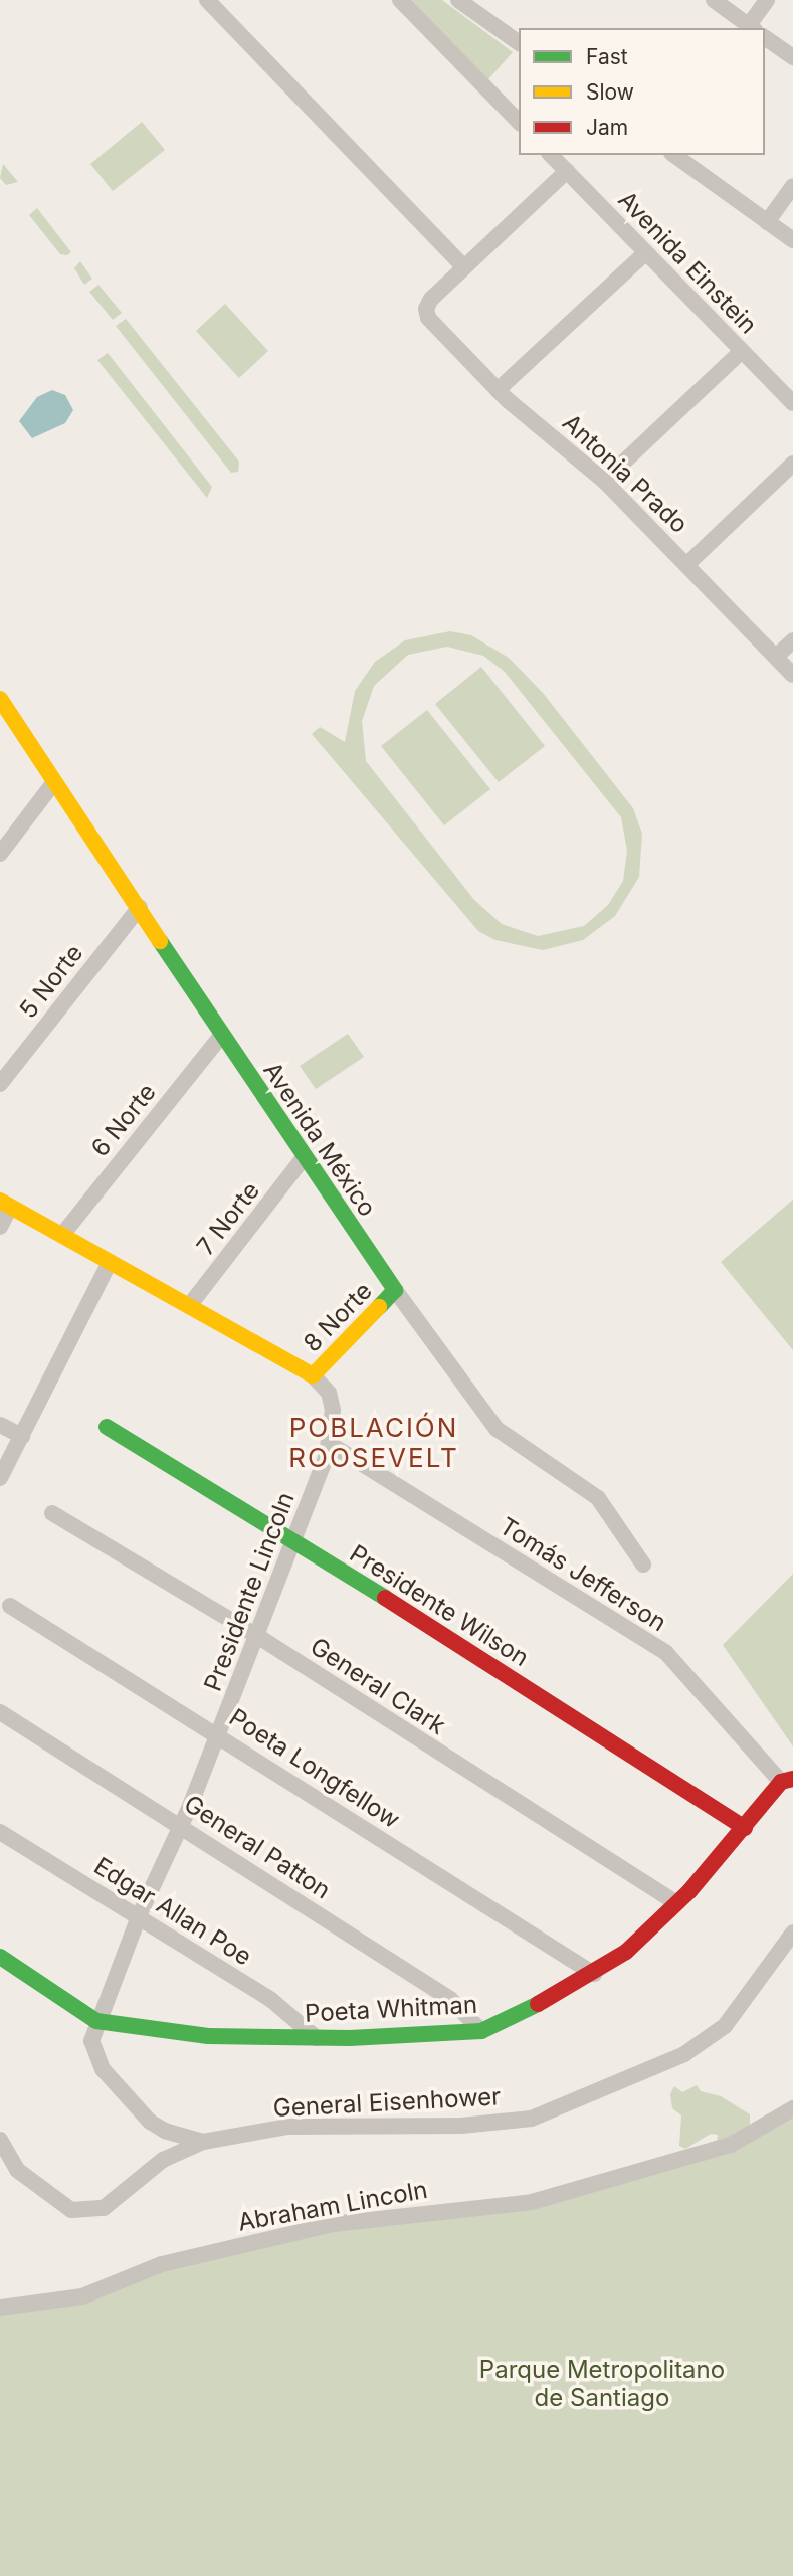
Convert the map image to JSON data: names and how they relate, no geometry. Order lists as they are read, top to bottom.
{
  "streets": {
    "street": [
      "Avenida Einstein",
      "Antonia Prado",
      "5 Norte",
      "6 Norte",
      "Avenida México",
      "7 Norte",
      "8 Norte",
      "Tomás Jefferson",
      "Presidente Lincoln",
      "Presidente Wilson",
      "General Clark",
      "Poeta Longfellow",
      "General Patton",
      "Edgar Allan Poe",
      "Poeta Whitman",
      "General Eisenhower",
      "Abraham Lincoln"
    ]
  },
  "crossings": [
    ["5 Norte", "Avenida México"],
    ["6 Norte", "Avenida México"],
    ["Avenida México", "7 Norte"],
    ["Avenida México", "8 Norte"],
    ["8 Norte", "Presidente Lincoln"],
    ["Tomás Jefferson", "Presidente Lincoln"],
    ["Tomás Jefferson", "Poeta Whitman"],
    ["Presidente Lincoln", "Presidente Wilson"],
    ["Presidente Lincoln", "General Clark"],
    ["Presidente Lincoln", "Poeta Longfellow"],
    ["Presidente Lincoln", "General Patton"],
    ["Presidente Lincoln", "Edgar Allan Poe"],
    ["Presidente Lincoln", "Poeta Whitman"],
    ["Presidente Wilson", "Poeta Whitman"],
    ["General Clark", "Poeta Whitman"],
    ["Poeta Longfellow", "Poeta Whitman"],
    ["General Patton", "Poeta Whitman"],
    ["Edgar Allan Poe", "Poeta Whitman"]
  ],
  "districts": ["POBLACIÓN ROOSEVELT"],
  "parks": ["Parque Metropolitano de Santiago"],
  "legend": ["Fast", "Slow", "Jam"]
}
